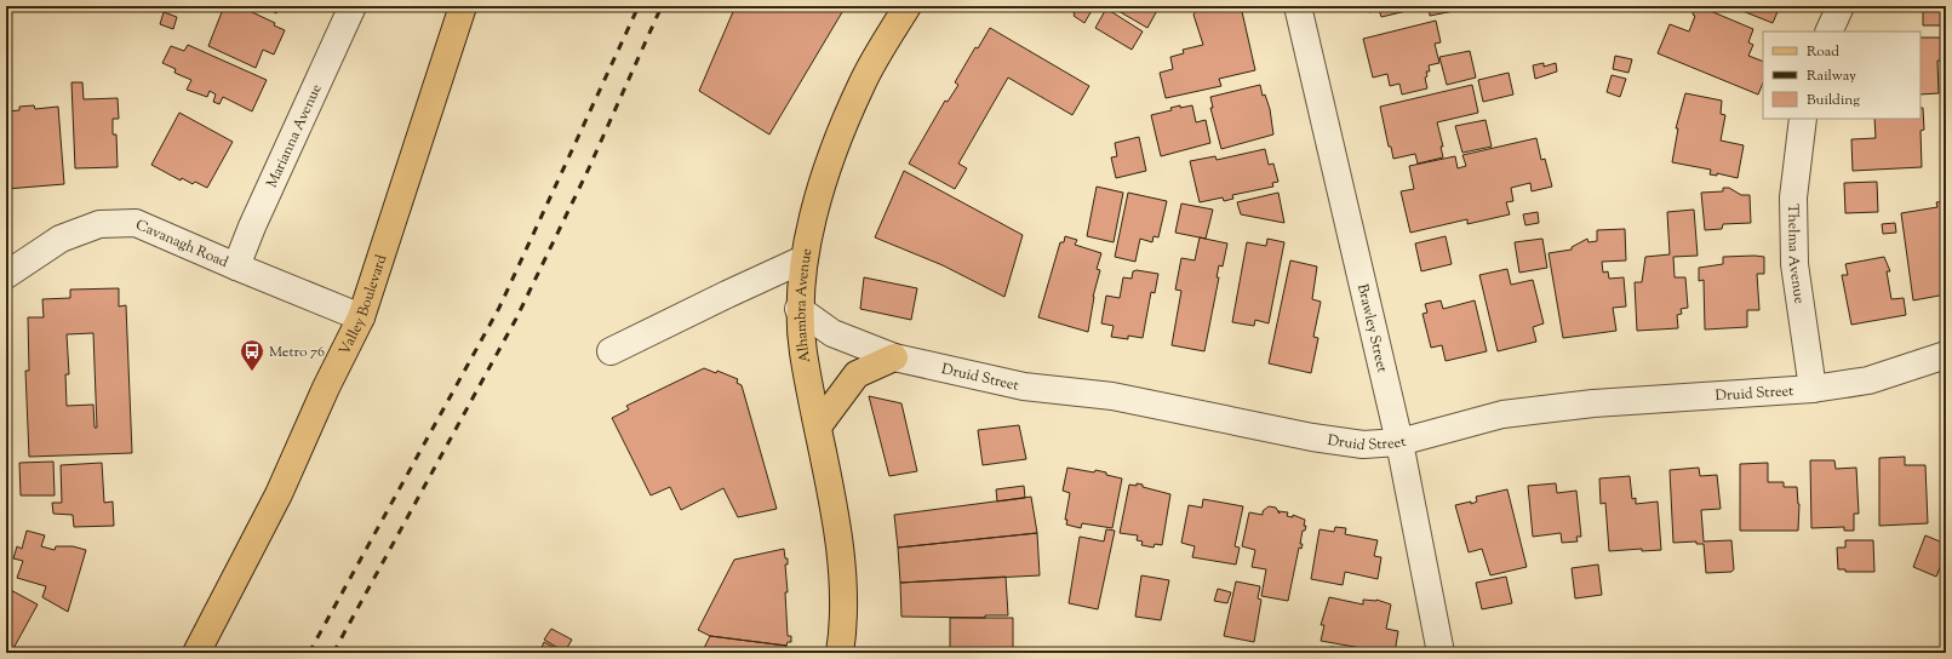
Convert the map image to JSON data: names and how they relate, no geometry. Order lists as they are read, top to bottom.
{
  "streets": {
    "main road": ["Valley Boulevard", "Alhambra Avenue"],
    "street": [
      "Marianna Avenue",
      "Cavanagh Road",
      "Thelma Avenue",
      "Brawley Street",
      "Druid Street"
    ]
  },
  "crossings": [
    ["Marianna Avenue", "Cavanagh Road"],
    ["Cavanagh Road", "Valley Boulevard"],
    ["Thelma Avenue", "Druid Street"],
    ["Alhambra Avenue", "Druid Street"],
    ["Brawley Street", "Druid Street"]
  ],
  "places": {
    "bus stop": ["Metro 76"]
  },
  "legend": ["Road", "Railway", "Building"]
}
